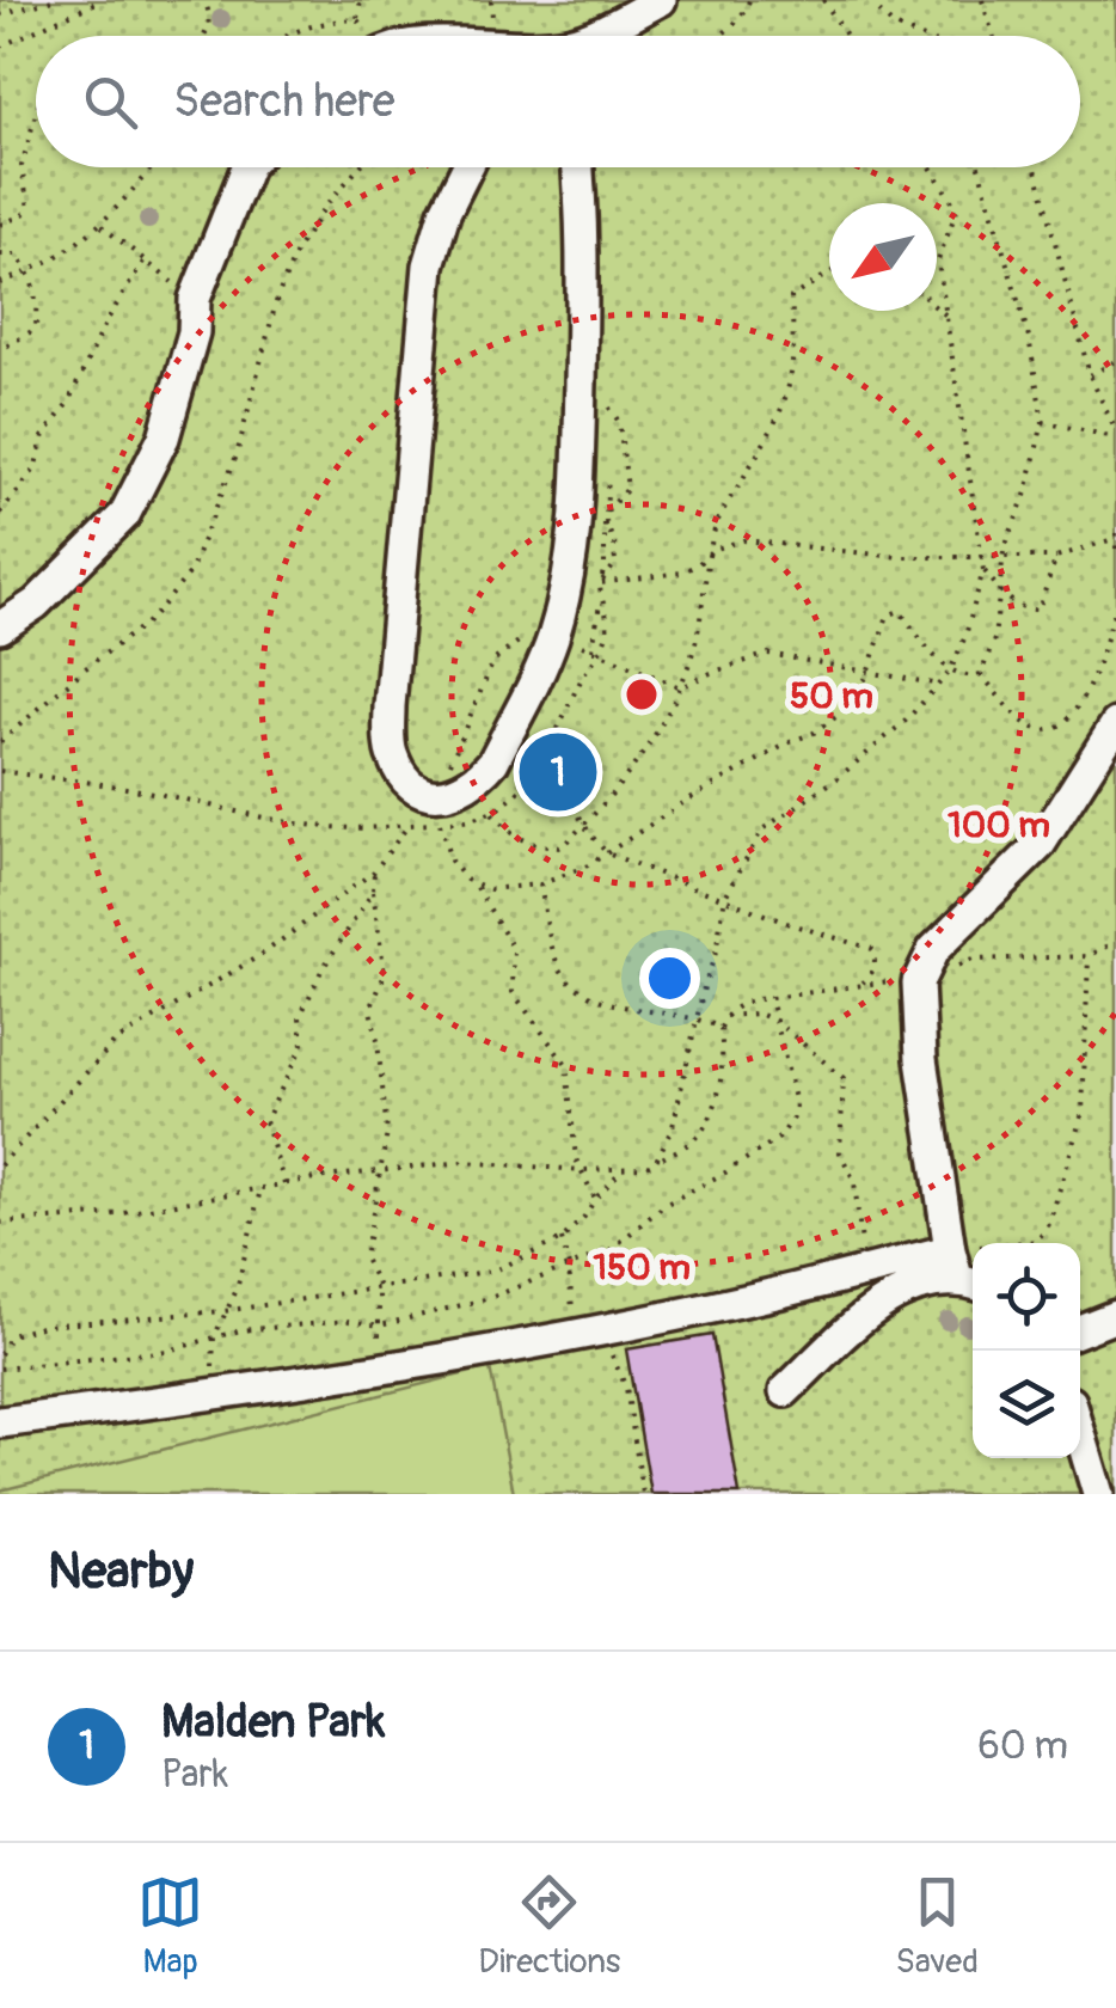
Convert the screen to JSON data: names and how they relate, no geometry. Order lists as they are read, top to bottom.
{
  "north": "bottom left",
  "page": {
    "search": "Search here",
    "pins": "1",
    "heading": "Nearby",
    "list": [
      {
        "mark": "1",
        "name": "Malden Park",
        "note": "Park",
        "value": "60 m"
      }
    ],
    "nav": ["Map", "Directions", "Saved"]
  },
  "rings": ["50 m", "100 m", "150 m"]
}
